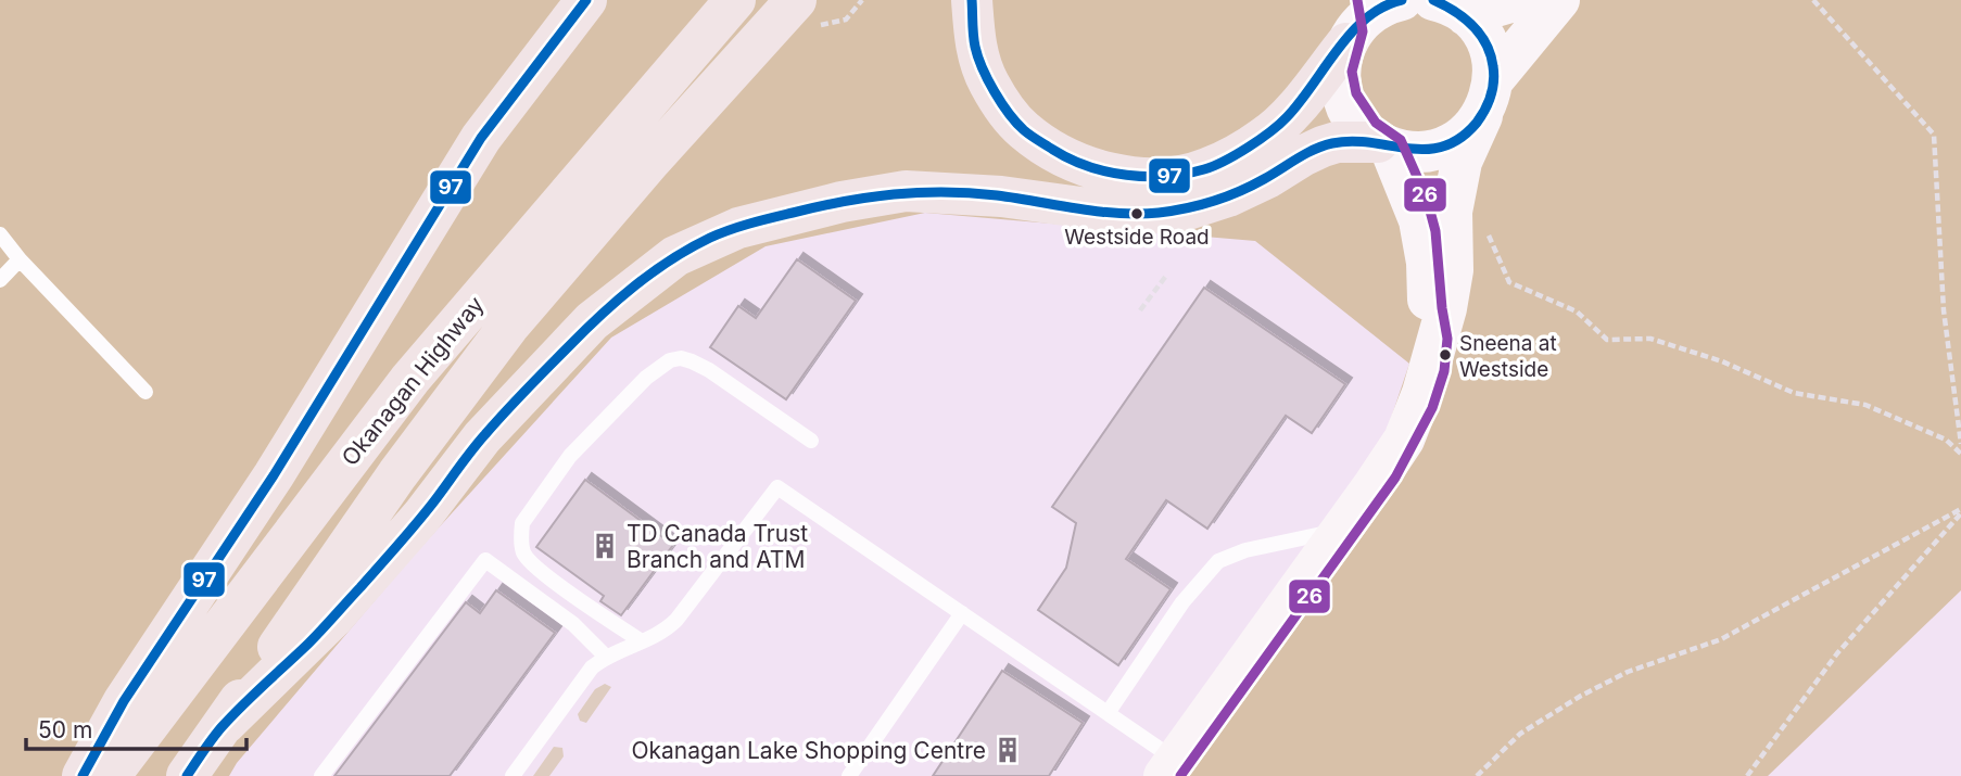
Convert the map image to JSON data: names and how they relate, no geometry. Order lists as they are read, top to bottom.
{
  "streets": {
    "highway": ["Okanagan Highway"]
  },
  "places": {
    "other": ["Westside Road", "Sneena at Westside"],
    "building": ["TD Canada Trust Branch and ATM", "Okanagan Lake Shopping Centre"]
  },
  "lines": ["transit line 97", "transit line 26"],
  "scale_bar": "50 m"
}
